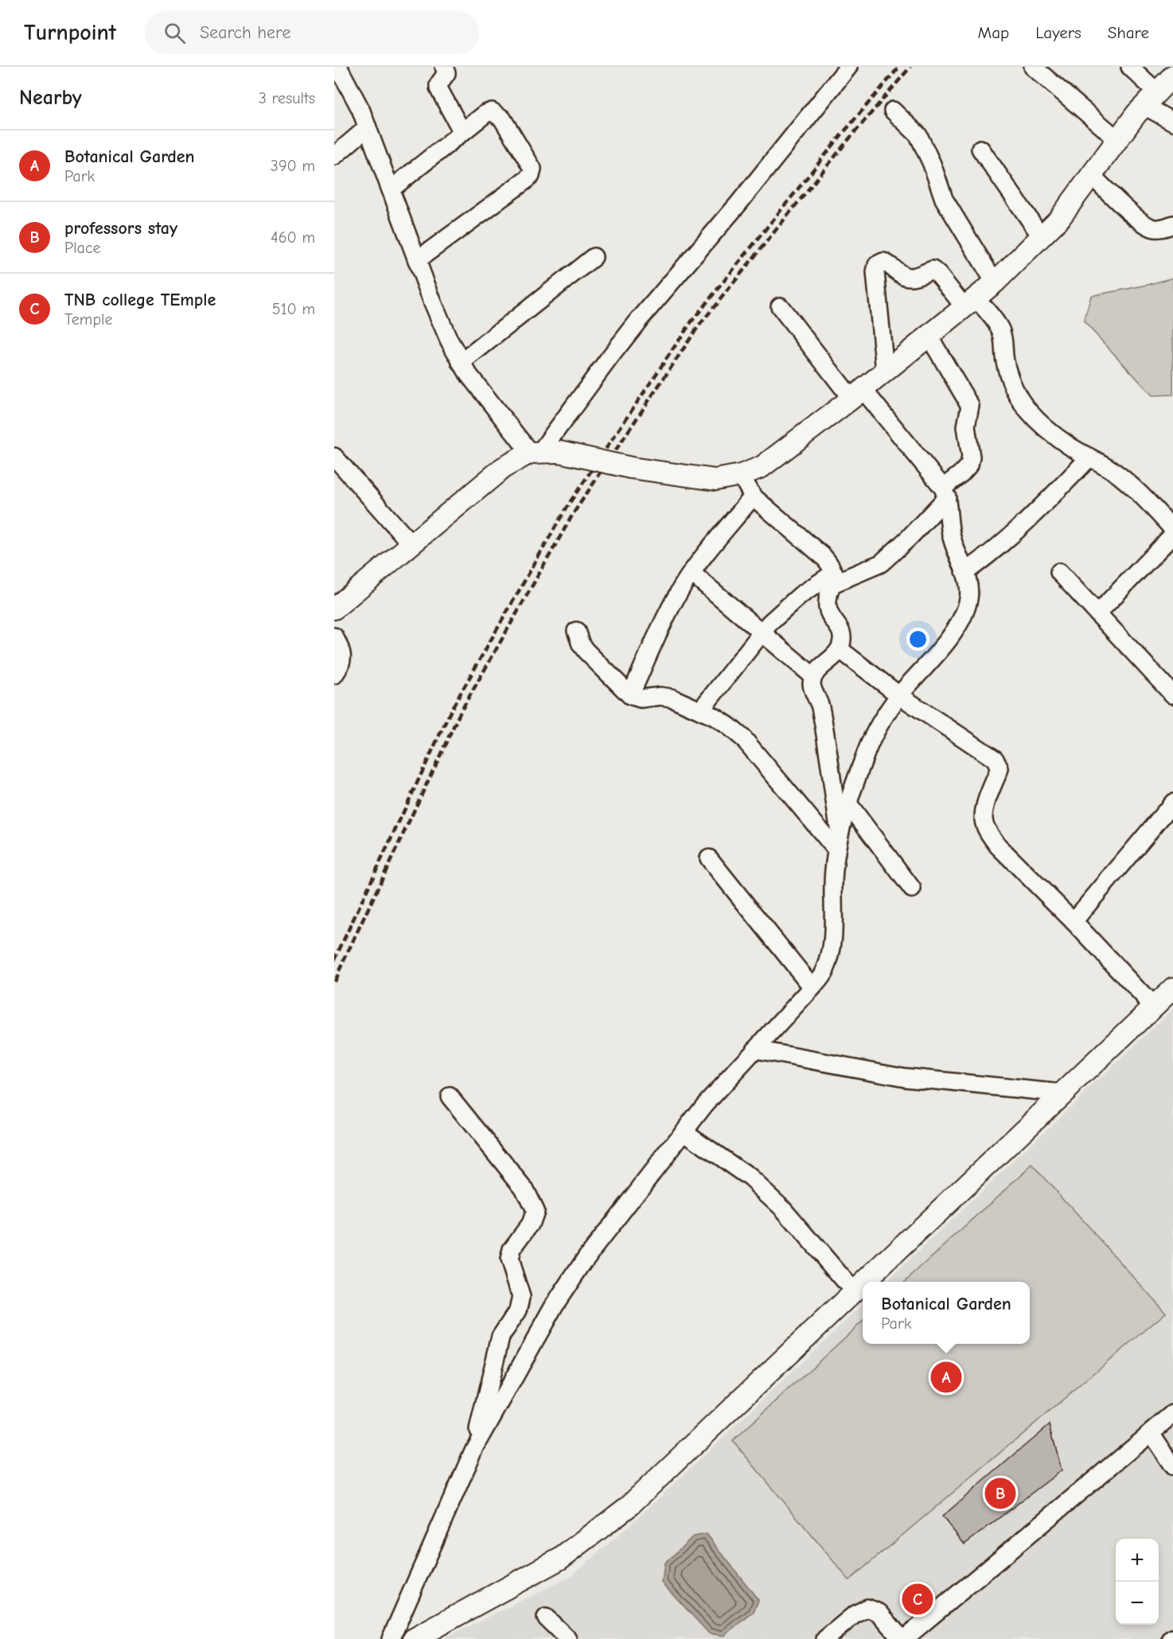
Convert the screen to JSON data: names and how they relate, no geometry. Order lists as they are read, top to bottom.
{
  "page": {
    "header": "Turnpoint",
    "search": "Search here",
    "nav": ["Map", "Layers", "Share"],
    "heading": ["Nearby", "3 results"],
    "list": [
      {
        "mark": "A",
        "name": "Botanical Garden",
        "note": "Park",
        "value": "390 m"
      },
      {
        "mark": "B",
        "name": "professors stay",
        "note": "Place",
        "value": "460 m"
      },
      {
        "mark": "C",
        "name": "TNB college TEmple",
        "note": "Temple",
        "value": "510 m"
      }
    ],
    "popup": ["Botanical Garden", "Park"],
    "pins": ["A", "B", "C"],
    "map_buttons": ["+", "−"]
  }
}
